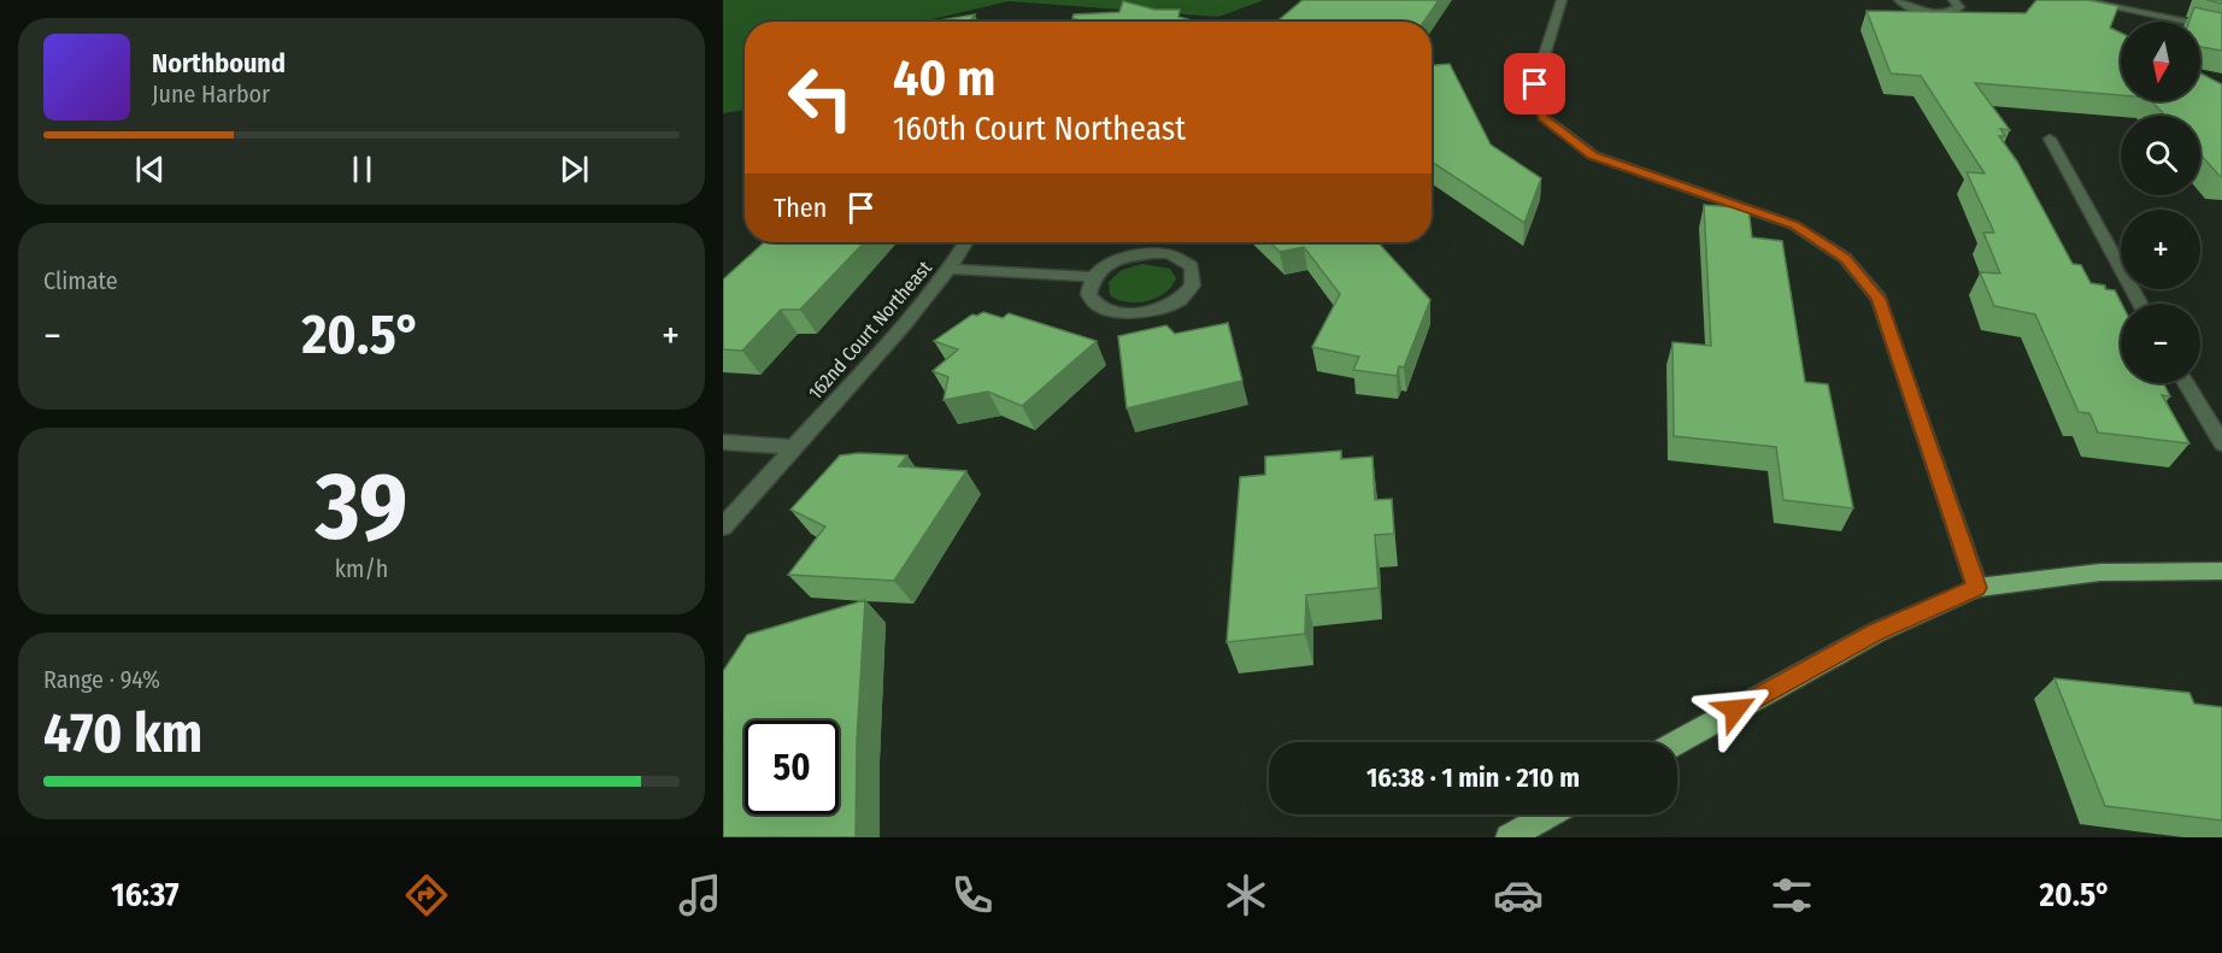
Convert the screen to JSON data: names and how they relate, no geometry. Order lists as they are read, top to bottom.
{
  "streets": {
    "street": ["162nd Court Northeast"]
  },
  "north": "bottom",
  "page": {
    "map_buttons": ["+", "−"],
    "turn": ["40 m", "160th Court Northeast"],
    "song": ["Northbound", "June Harbor"],
    "then": "Then",
    "tile": [
      "Climate",
      ["39", "km/h"],
      ["Range · 94%", "470 km"]
    ],
    "heat": ["−", "20.5°", "+"],
    "limit": "50",
    "trip": "16:38 · 1 min · 210 m",
    "tabs": ["16:37", "20.5°"]
  }
}
